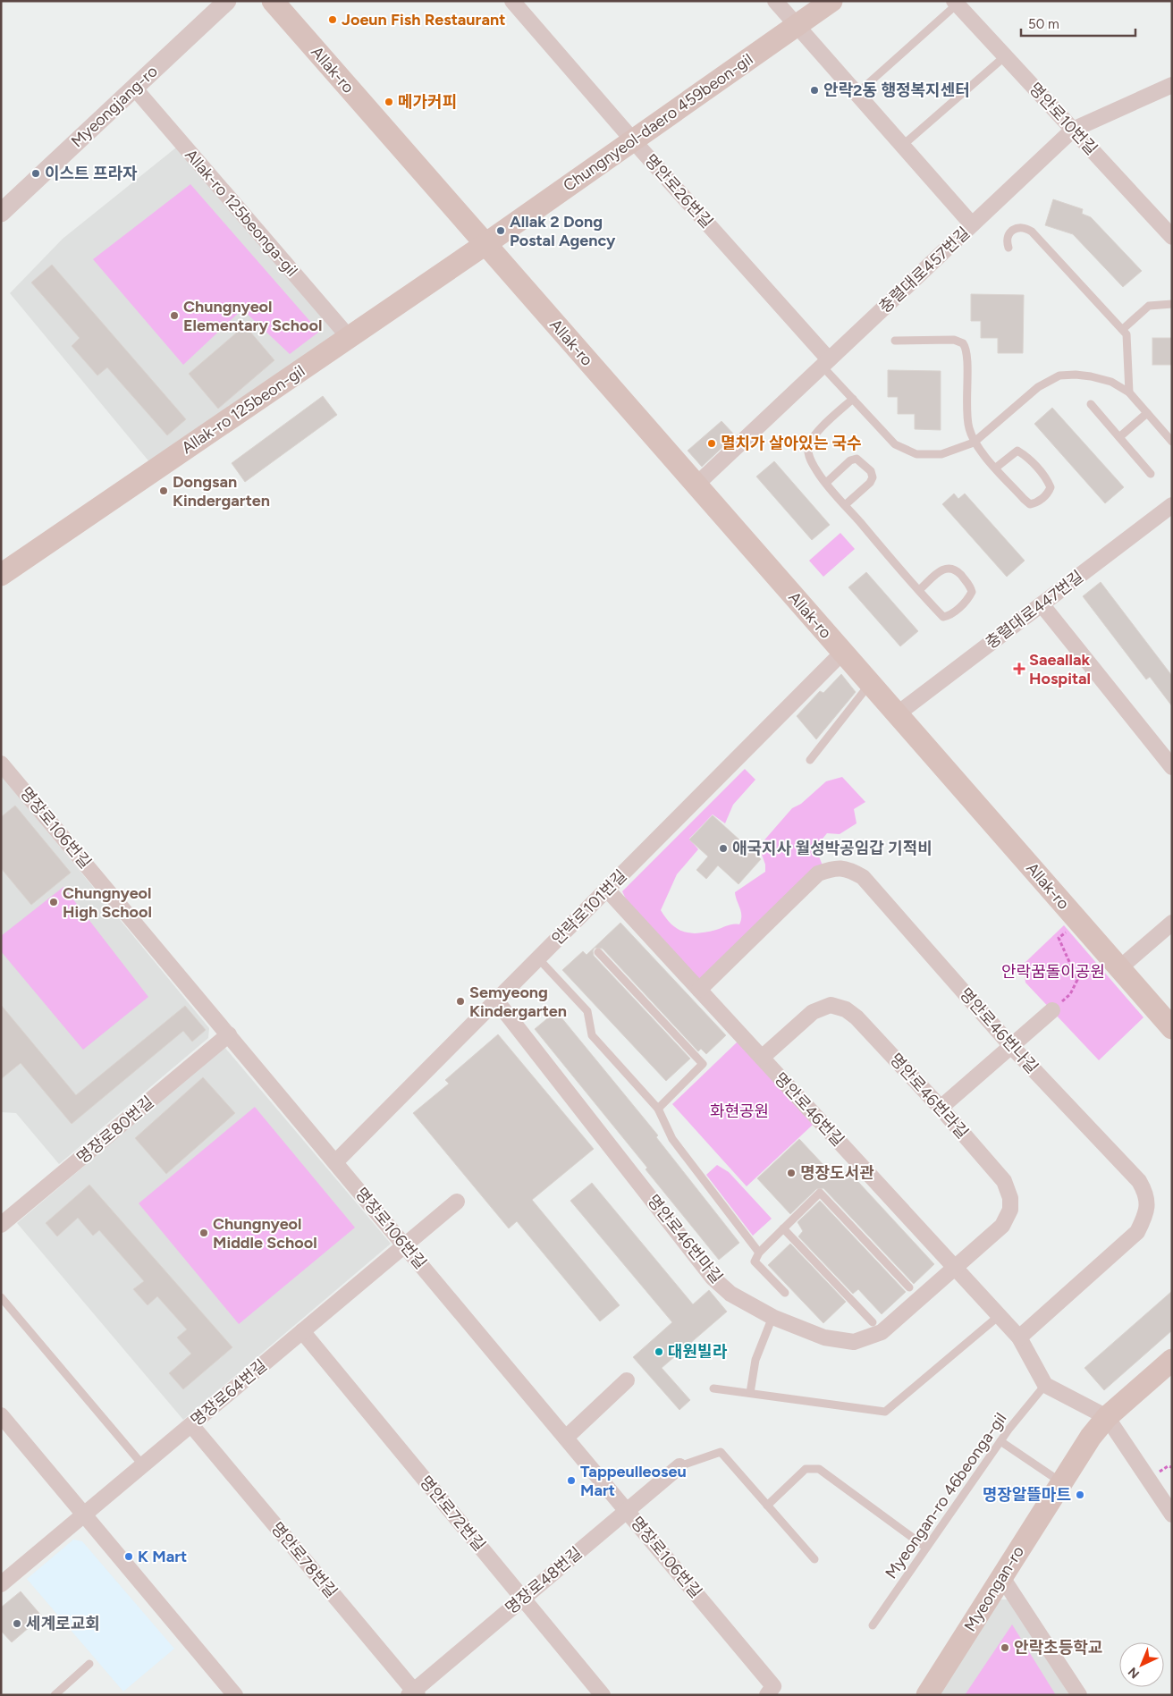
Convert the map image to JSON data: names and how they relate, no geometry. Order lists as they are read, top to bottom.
{
  "streets": {
    "main road": [
      "Allak-ro",
      "Chungnyeol-daero 459beon-gil",
      "Allak-ro 125beon-gil",
      "Myeongan-ro"
    ],
    "street": [
      "Myeongjang-ro",
      "명안로10번길",
      "명안로26번길",
      "Allak-ro 125beonga-gil",
      "충렬대로457번길",
      "충렬대로447번길",
      "명장로106번길",
      "안락로101번길",
      "명안로46번나길",
      "명안로46번라길",
      "명안로46번길",
      "명장로80번길",
      "명안로46번마길",
      "명장로64번길",
      "명안로72번길",
      "명안로78번길",
      "명장로48번길"
    ],
    "lane": ["Myeongan-ro 46beonga-gil"]
  },
  "crossings": [
    ["Allak-ro", "Chungnyeol-daero 459beon-gil"],
    ["Allak-ro", "충렬대로457번길"],
    ["Allak-ro", "Allak-ro 125beon-gil"],
    ["Allak-ro", "충렬대로447번길"],
    ["Allak-ro", "안락로101번길"],
    ["Myeongjang-ro", "Allak-ro 125beonga-gil"],
    ["명안로10번길", "충렬대로457번길"],
    ["Chungnyeol-daero 459beon-gil", "명안로26번길"],
    ["Chungnyeol-daero 459beon-gil", "Allak-ro 125beon-gil"],
    ["명안로26번길", "충렬대로457번길"],
    ["Allak-ro 125beonga-gil", "Allak-ro 125beon-gil"],
    ["명장로106번길", "안락로101번길"],
    ["명장로106번길", "명장로80번길"],
    ["명장로106번길", "명장로64번길"],
    ["명장로106번길", "명장로48번길"],
    ["안락로101번길", "명안로46번길"],
    ["안락로101번길", "명안로46번마길"],
    ["명안로46번나길", "명안로46번길"],
    ["명안로46번라길", "명안로46번길"],
    ["명안로46번라길", "명안로46번마길"],
    ["명안로46번길", "명안로46번마길"],
    ["명안로46번길", "Myeongan-ro 46beonga-gil"],
    ["명장로64번길", "명안로72번길"],
    ["명장로64번길", "명안로78번길"],
    ["명안로72번길", "명장로48번길"],
    ["명안로78번길", "명장로48번길"]
  ],
  "parks": ["안락꿈돌이공원", "화현공원"],
  "places": {
    "other": [
      "Joeun Fish Restaurant",
      "안락2동 행정복지센터",
      "메가커피",
      "이스트 프라자",
      "Allak 2 Dong Postal Agency",
      "Chungnyeol Elementary School",
      "멸치가 살아있는 국수",
      "Dongsan Kindergarten",
      "애국지사 월성박공임갑 기적비",
      "Chungnyeol High School",
      "Semyeong Kindergarten",
      "명장도서관",
      "Chungnyeol Middle School",
      "대원빌라",
      "Tappeulleoseu Mart",
      "명장알뜰마트",
      "K Mart",
      "세계로교회",
      "안락초등학교"
    ],
    "health": ["Saeallak Hospital"]
  },
  "scale_bar": "50 m",
  "north": "bottom left"
}
